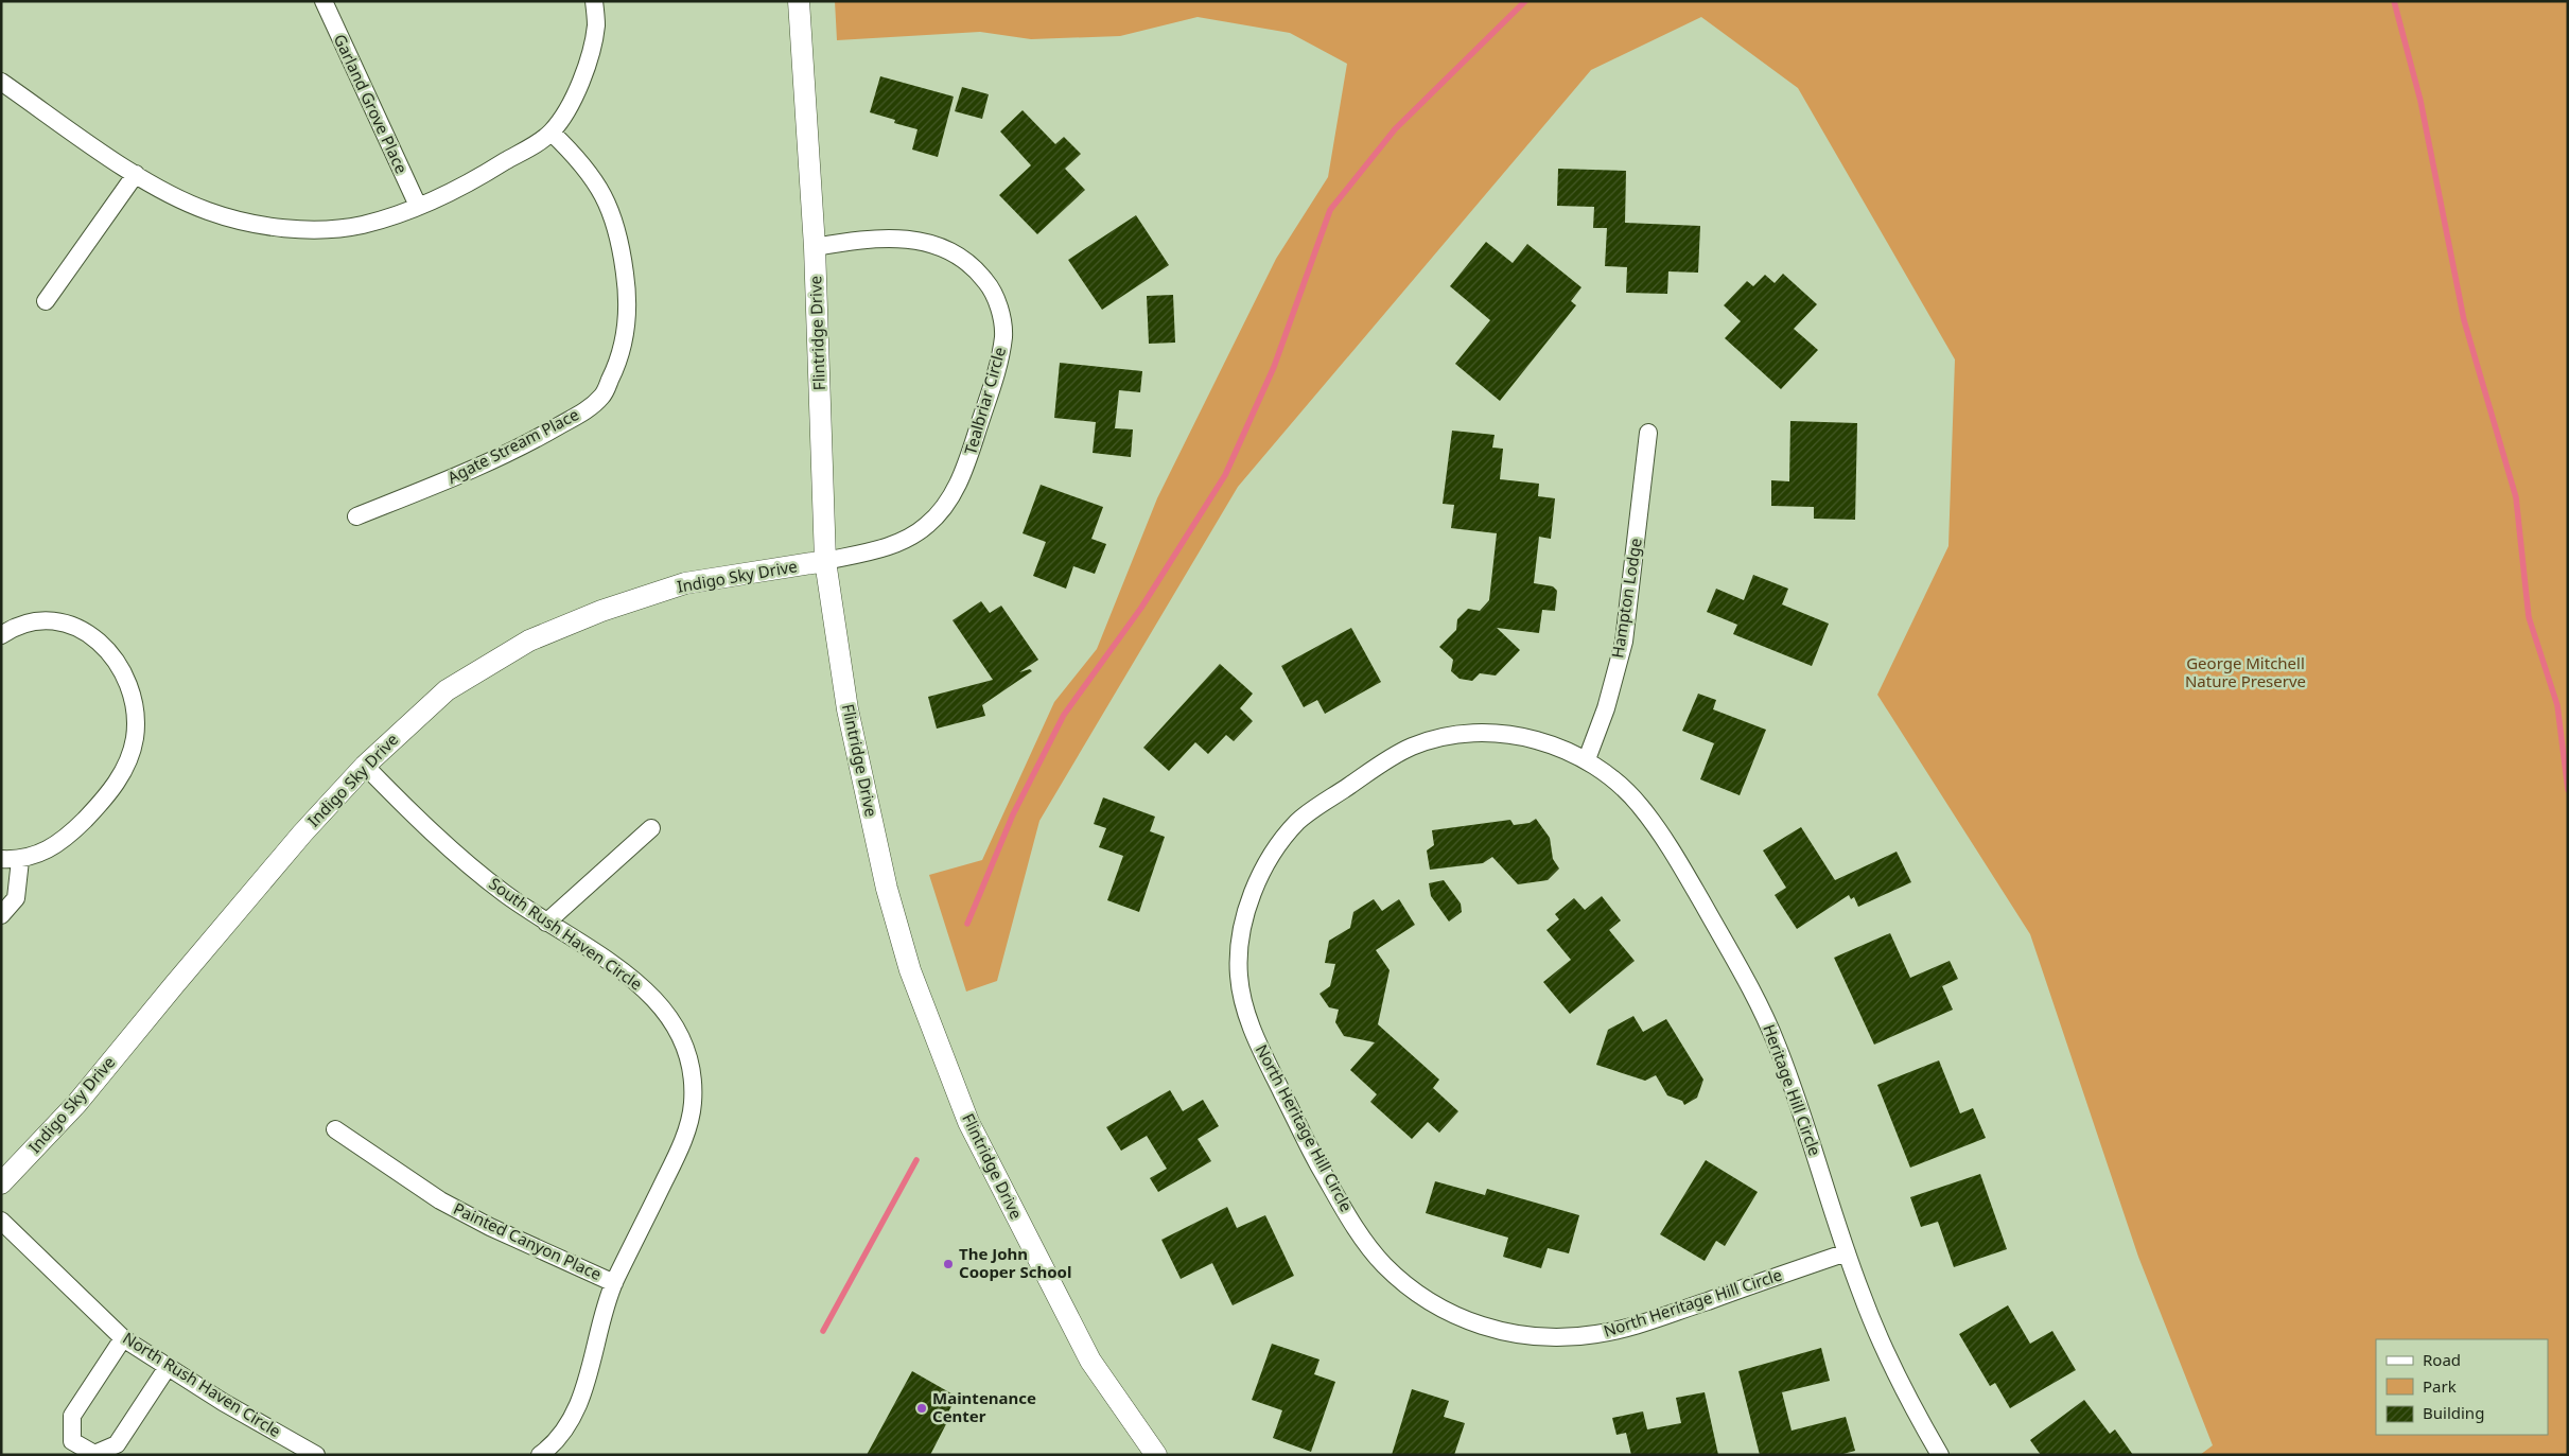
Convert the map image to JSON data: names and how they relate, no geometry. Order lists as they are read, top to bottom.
{
  "streets": {
    "street": [
      "Garland Grove Place",
      "Flintridge Drive",
      "Tealbriar Circle",
      "Agate Stream Place",
      "Indigo Sky Drive",
      "Hampton Lodge",
      "South Rush Haven Circle",
      "Heritage Hill Circle",
      "North Heritage Hill Circle",
      "Painted Canyon Place",
      "North Rush Haven Circle"
    ]
  },
  "crossings": [
    ["Flintridge Drive", "Tealbriar Circle"],
    ["Flintridge Drive", "Indigo Sky Drive"],
    ["Tealbriar Circle", "Indigo Sky Drive"],
    ["Indigo Sky Drive", "South Rush Haven Circle"],
    ["Hampton Lodge", "Heritage Hill Circle"],
    ["Hampton Lodge", "North Heritage Hill Circle"],
    ["South Rush Haven Circle", "Painted Canyon Place"],
    ["Heritage Hill Circle", "North Heritage Hill Circle"]
  ],
  "parks": ["George Mitchell Nature Preserve"],
  "places": ["The John Cooper School", "Maintenance Center"],
  "legend": ["Road", "Park", "Building"]
}
